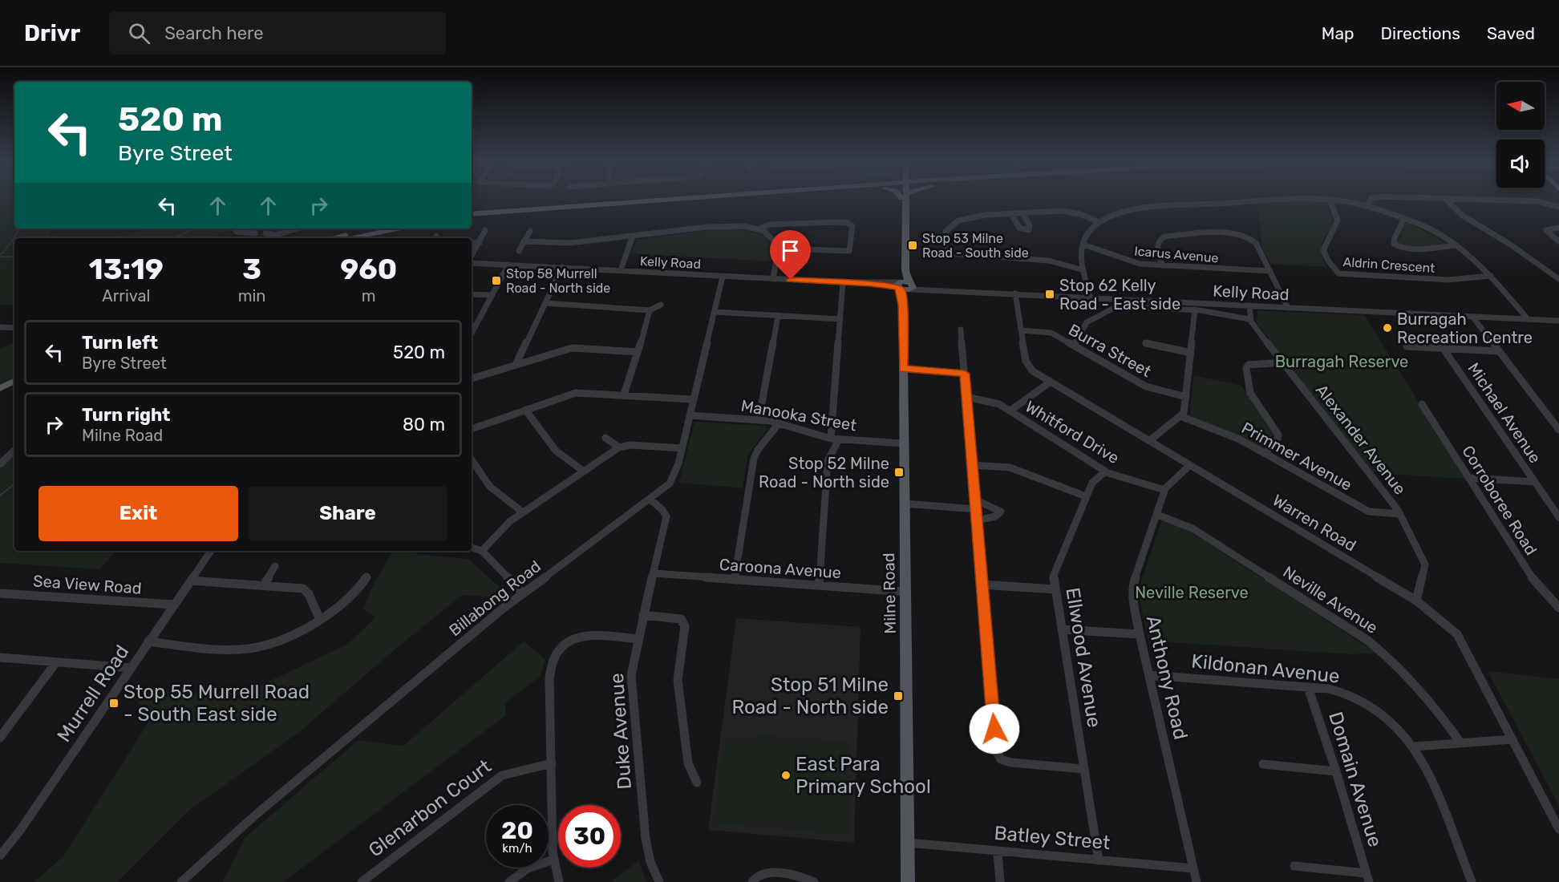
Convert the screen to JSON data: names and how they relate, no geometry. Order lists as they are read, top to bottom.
{
  "streets": {
    "main road": ["Milne Road"],
    "street": [
      "Icarus Avenue",
      "Kelly Road",
      "Aldrin Crescent",
      "Burra Street",
      "Michael Avenue",
      "Manooka Street",
      "Whitford Drive",
      "Alexander Avenue",
      "Primmer Avenue",
      "Corroboree Road",
      "Warren Road",
      "Caroona Avenue",
      "Sea View Road",
      "Billabong Road",
      "Neville Avenue",
      "Ellwood Avenue",
      "Kildonan Avenue",
      "Anthony Road",
      "Murrell Road",
      "Duke Avenue",
      "Domain Avenue",
      "Glenarbon Court",
      "Batley Street"
    ]
  },
  "crossings": [
    ["Kelly Road", "Warren Road"],
    ["Kelly Road", "Milne Road"],
    ["Kelly Road", "Billabong Road"],
    ["Burra Street", "Warren Road"],
    ["Manooka Street", "Milne Road"],
    ["Manooka Street", "Billabong Road"],
    ["Whitford Drive", "Ellwood Avenue"],
    ["Whitford Drive", "Anthony Road"],
    ["Alexander Avenue", "Primmer Avenue"],
    ["Alexander Avenue", "Warren Road"],
    ["Warren Road", "Anthony Road"],
    ["Caroona Avenue", "Milne Road"],
    ["Caroona Avenue", "Duke Avenue"],
    ["Sea View Road", "Murrell Road"],
    ["Milne Road", "Batley Street"],
    ["Billabong Road", "Duke Avenue"],
    ["Neville Avenue", "Anthony Road"],
    ["Ellwood Avenue", "Batley Street"],
    ["Kildonan Avenue", "Anthony Road"],
    ["Kildonan Avenue", "Domain Avenue"],
    ["Anthony Road", "Batley Street"]
  ],
  "parks": ["Burragah Reserve", "Neville Reserve"],
  "places": {
    "transit": [
      "Stop 53 Milne Road - South side",
      "Stop 58 Murrell Road - North side",
      "Stop 62 Kelly Road - East side",
      "Stop 52 Milne Road - North side",
      "Stop 51 Milne Road - North side",
      "Stop 55 Murrell Road - South East side"
    ],
    "other": ["Burragah Recreation Centre", "East Para Primary School"]
  },
  "north": "left",
  "page": {
    "header": "Drivr",
    "search": "Search here",
    "nav": ["Map", "Directions", "Saved"],
    "turn": ["520 m", "Byre Street"],
    "eta": [
      "13:19",
      "Arrival",
      "3",
      "min",
      "960",
      "m"
    ],
    "list": [
      {
        "name": "Turn left",
        "note": "Byre Street",
        "value": "520 m"
      },
      {
        "name": "Turn right",
        "note": "Milne Road",
        "value": "80 m"
      }
    ],
    "buttons": ["Exit", "Share"],
    "speed": "20 km/h",
    "limit": "30"
  }
}
